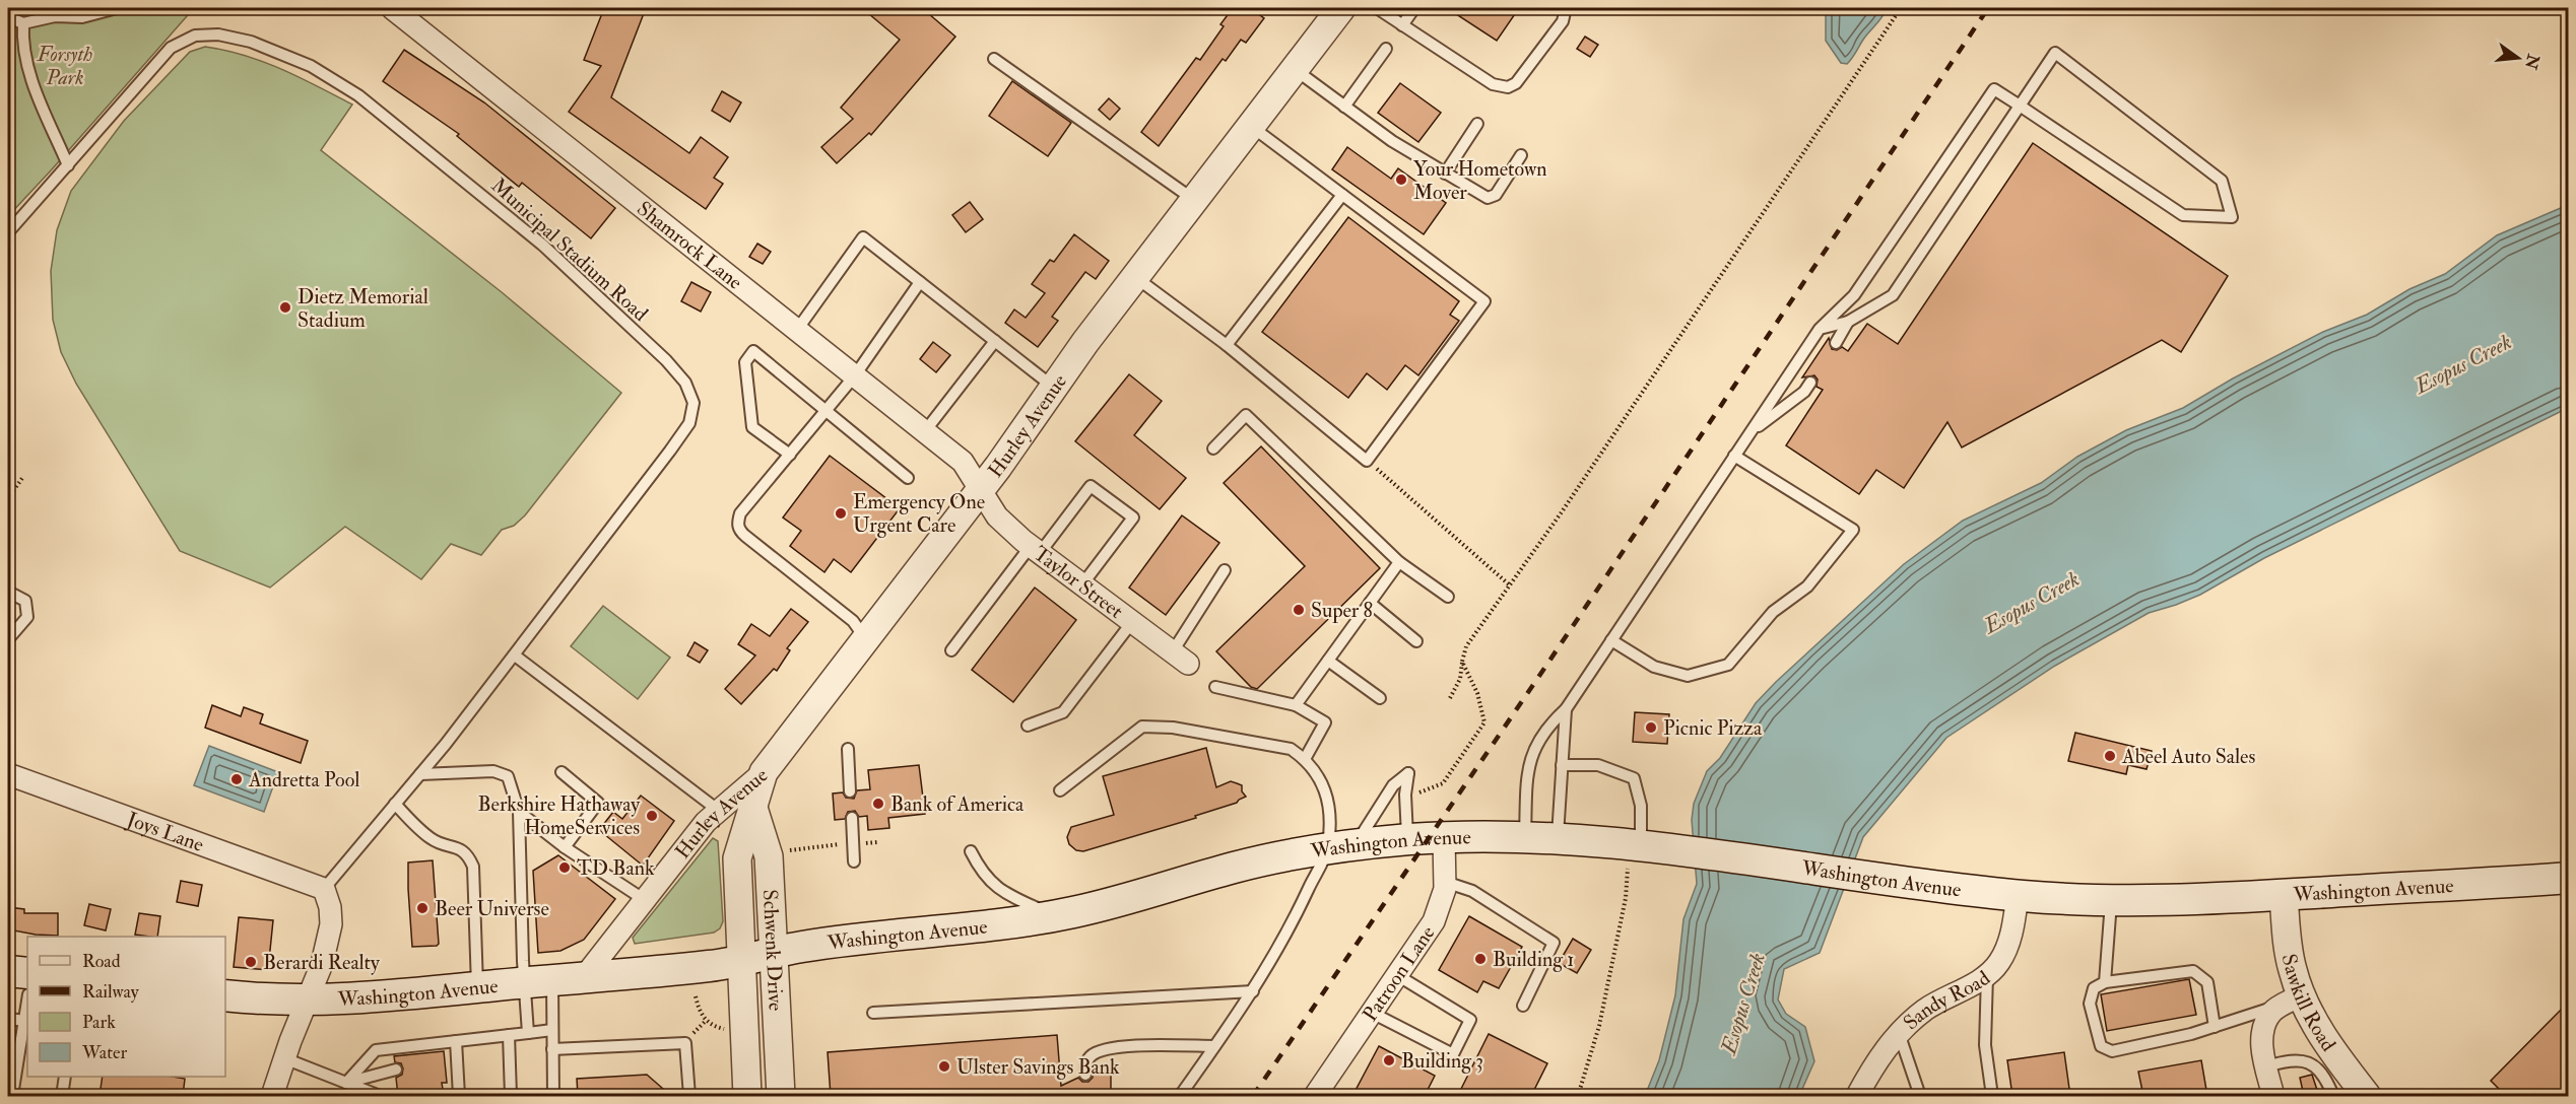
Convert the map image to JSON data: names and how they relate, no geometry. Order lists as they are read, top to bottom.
{
  "streets": {
    "main road": ["Washington Avenue"],
    "street": [
      "Shamrock Lane",
      "Hurley Avenue",
      "Taylor Street",
      "Joys Lane",
      "Schwenk Drive",
      "Patroon Lane",
      "Sandy Road",
      "Sawkill Road"
    ],
    "lane": ["Municipal Stadium Road"]
  },
  "crossings": [
    ["Shamrock Lane", "Hurley Avenue"],
    ["Shamrock Lane", "Taylor Street"],
    ["Municipal Stadium Road", "Joys Lane"],
    ["Hurley Avenue", "Taylor Street"],
    ["Hurley Avenue", "Washington Avenue"],
    ["Hurley Avenue", "Schwenk Drive"],
    ["Washington Avenue", "Schwenk Drive"],
    ["Washington Avenue", "Patroon Lane"],
    ["Washington Avenue", "Sandy Road"],
    ["Washington Avenue", "Sawkill Road"]
  ],
  "water": ["Esopus Creek"],
  "parks": ["Forsyth Park"],
  "places": [
    "Your Hometown Mover",
    "Dietz Memorial Stadium",
    "Emergency One Urgent Care",
    "Super 8",
    "Picnic Pizza",
    "Abeel Auto Sales",
    "Andretta Pool",
    "Bank of America",
    "Berkshire Hathaway HomeServices",
    "TD Bank",
    "Beer Universe",
    "Building 1",
    "Berardi Realty",
    "Building 3",
    "Ulster Savings Bank"
  ],
  "legend": [
    "Road",
    "Railway",
    "Park",
    "Water"
  ],
  "north": "right"
}
